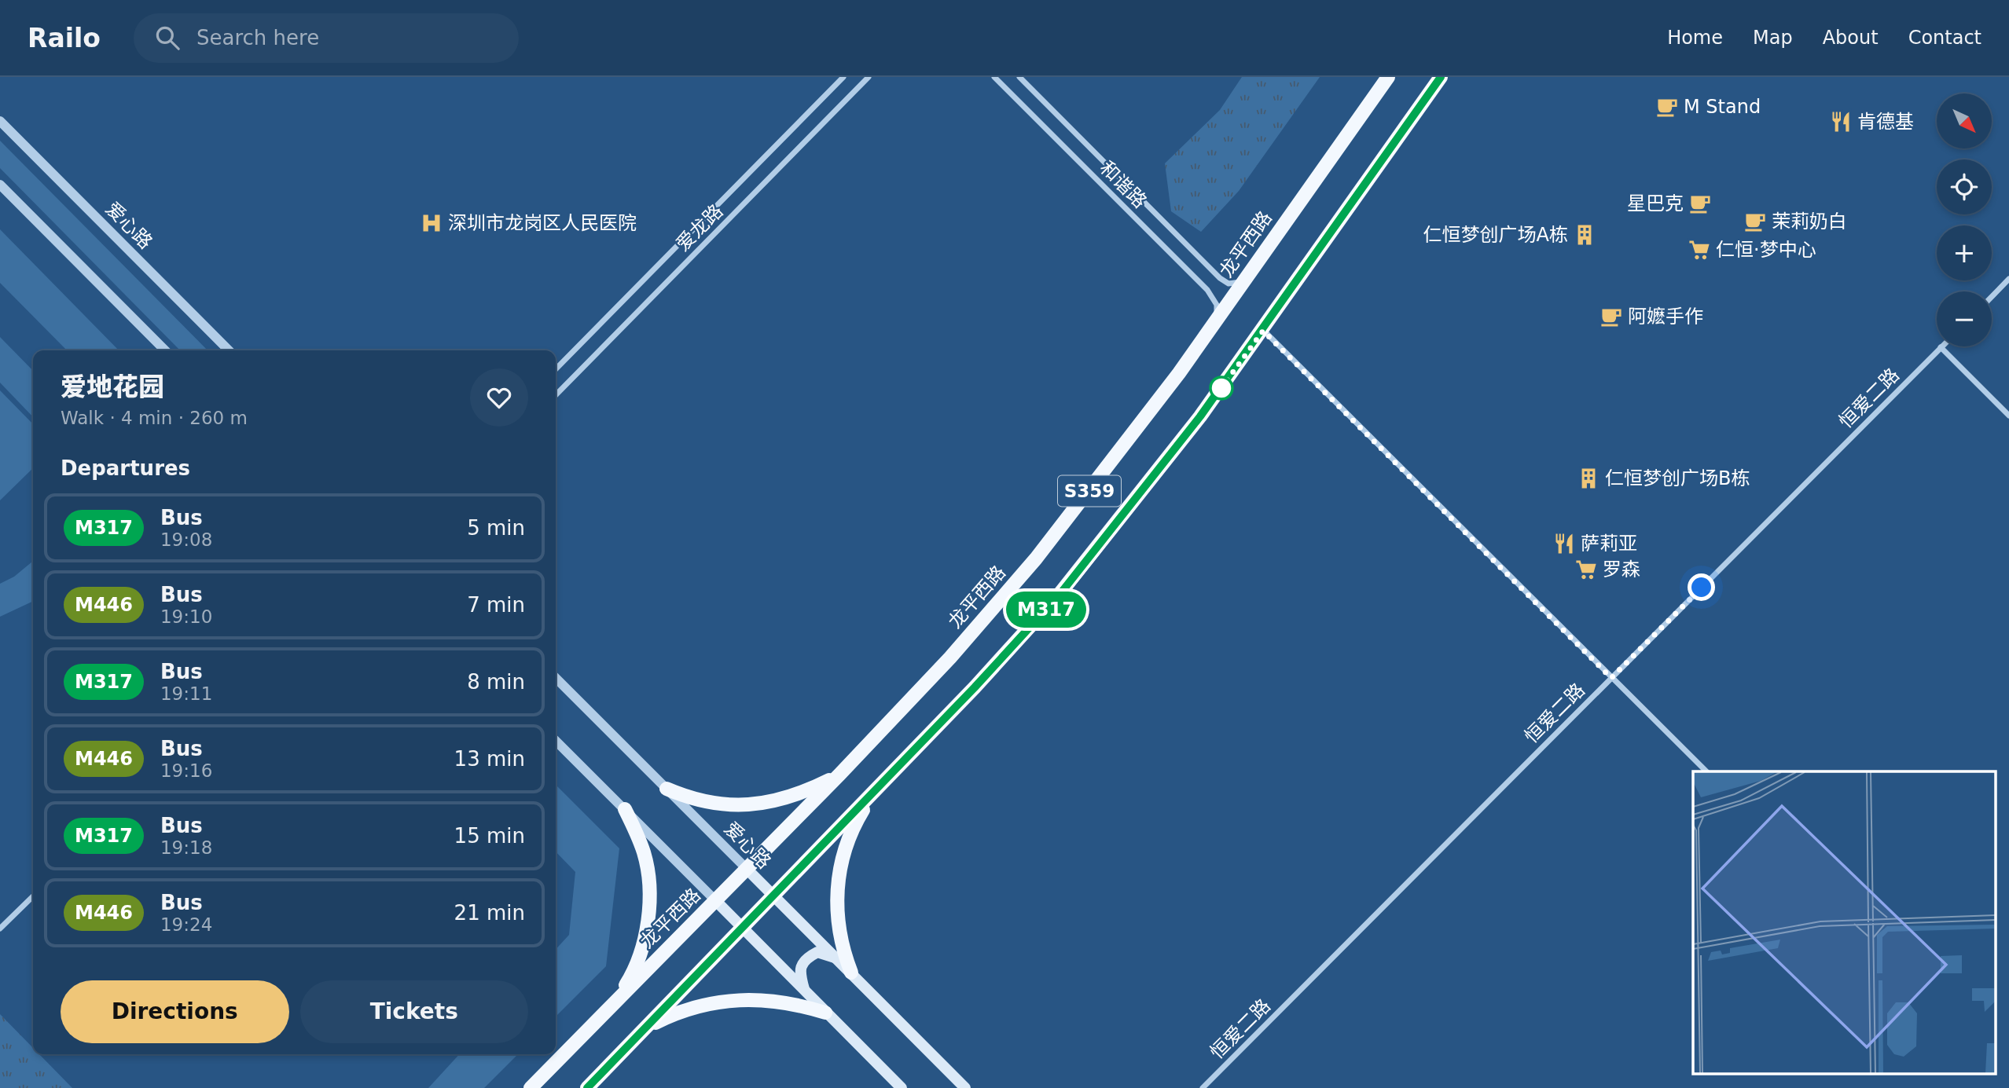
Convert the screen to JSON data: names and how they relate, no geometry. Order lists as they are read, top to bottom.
{
  "streets": {
    "main road": ["爱心路", "龙平西路", "S359"],
    "street": ["和谐路", "爱龙路", "恒爱二路"]
  },
  "crossings": [
    ["和谐路", "龙平西路"],
    ["爱心路", "龙平西路"],
    ["爱心路", "S359"]
  ],
  "places": {
    "cafe": [
      "M Stand",
      "星巴克",
      "茉莉奶白",
      "阿嬷手作"
    ],
    "restaurant": ["肯德基", "萨莉亚"],
    "hospital": ["深圳市龙岗区人民医院"],
    "building": ["仁恒梦创广场A栋", "仁恒梦创广场B栋"],
    "supermarket": ["仁恒·梦中心", "罗森"]
  },
  "lines": ["bus line M317"],
  "north": "bottom right",
  "page": {
    "header": "Railo",
    "search": "Search here",
    "nav": [
      "Home",
      "Map",
      "About",
      "Contact"
    ],
    "on_map": "M317",
    "map_buttons": ["+", "−"],
    "heading": [
      ["爱地花园", "Walk · 4 min · 260 m"],
      "Departures"
    ],
    "list": [
      {
        "mark": "M317",
        "name": "Bus",
        "note": "19:08",
        "value": "5 min"
      },
      {
        "mark": "M446",
        "name": "Bus",
        "note": "19:10",
        "value": "7 min"
      },
      {
        "mark": "M317",
        "name": "Bus",
        "note": "19:11",
        "value": "8 min"
      },
      {
        "mark": "M446",
        "name": "Bus",
        "note": "19:16",
        "value": "13 min"
      },
      {
        "mark": "M317",
        "name": "Bus",
        "note": "19:18",
        "value": "15 min"
      },
      {
        "mark": "M446",
        "name": "Bus",
        "note": "19:24",
        "value": "21 min"
      }
    ],
    "buttons": ["Directions", "Tickets"]
  }
}
